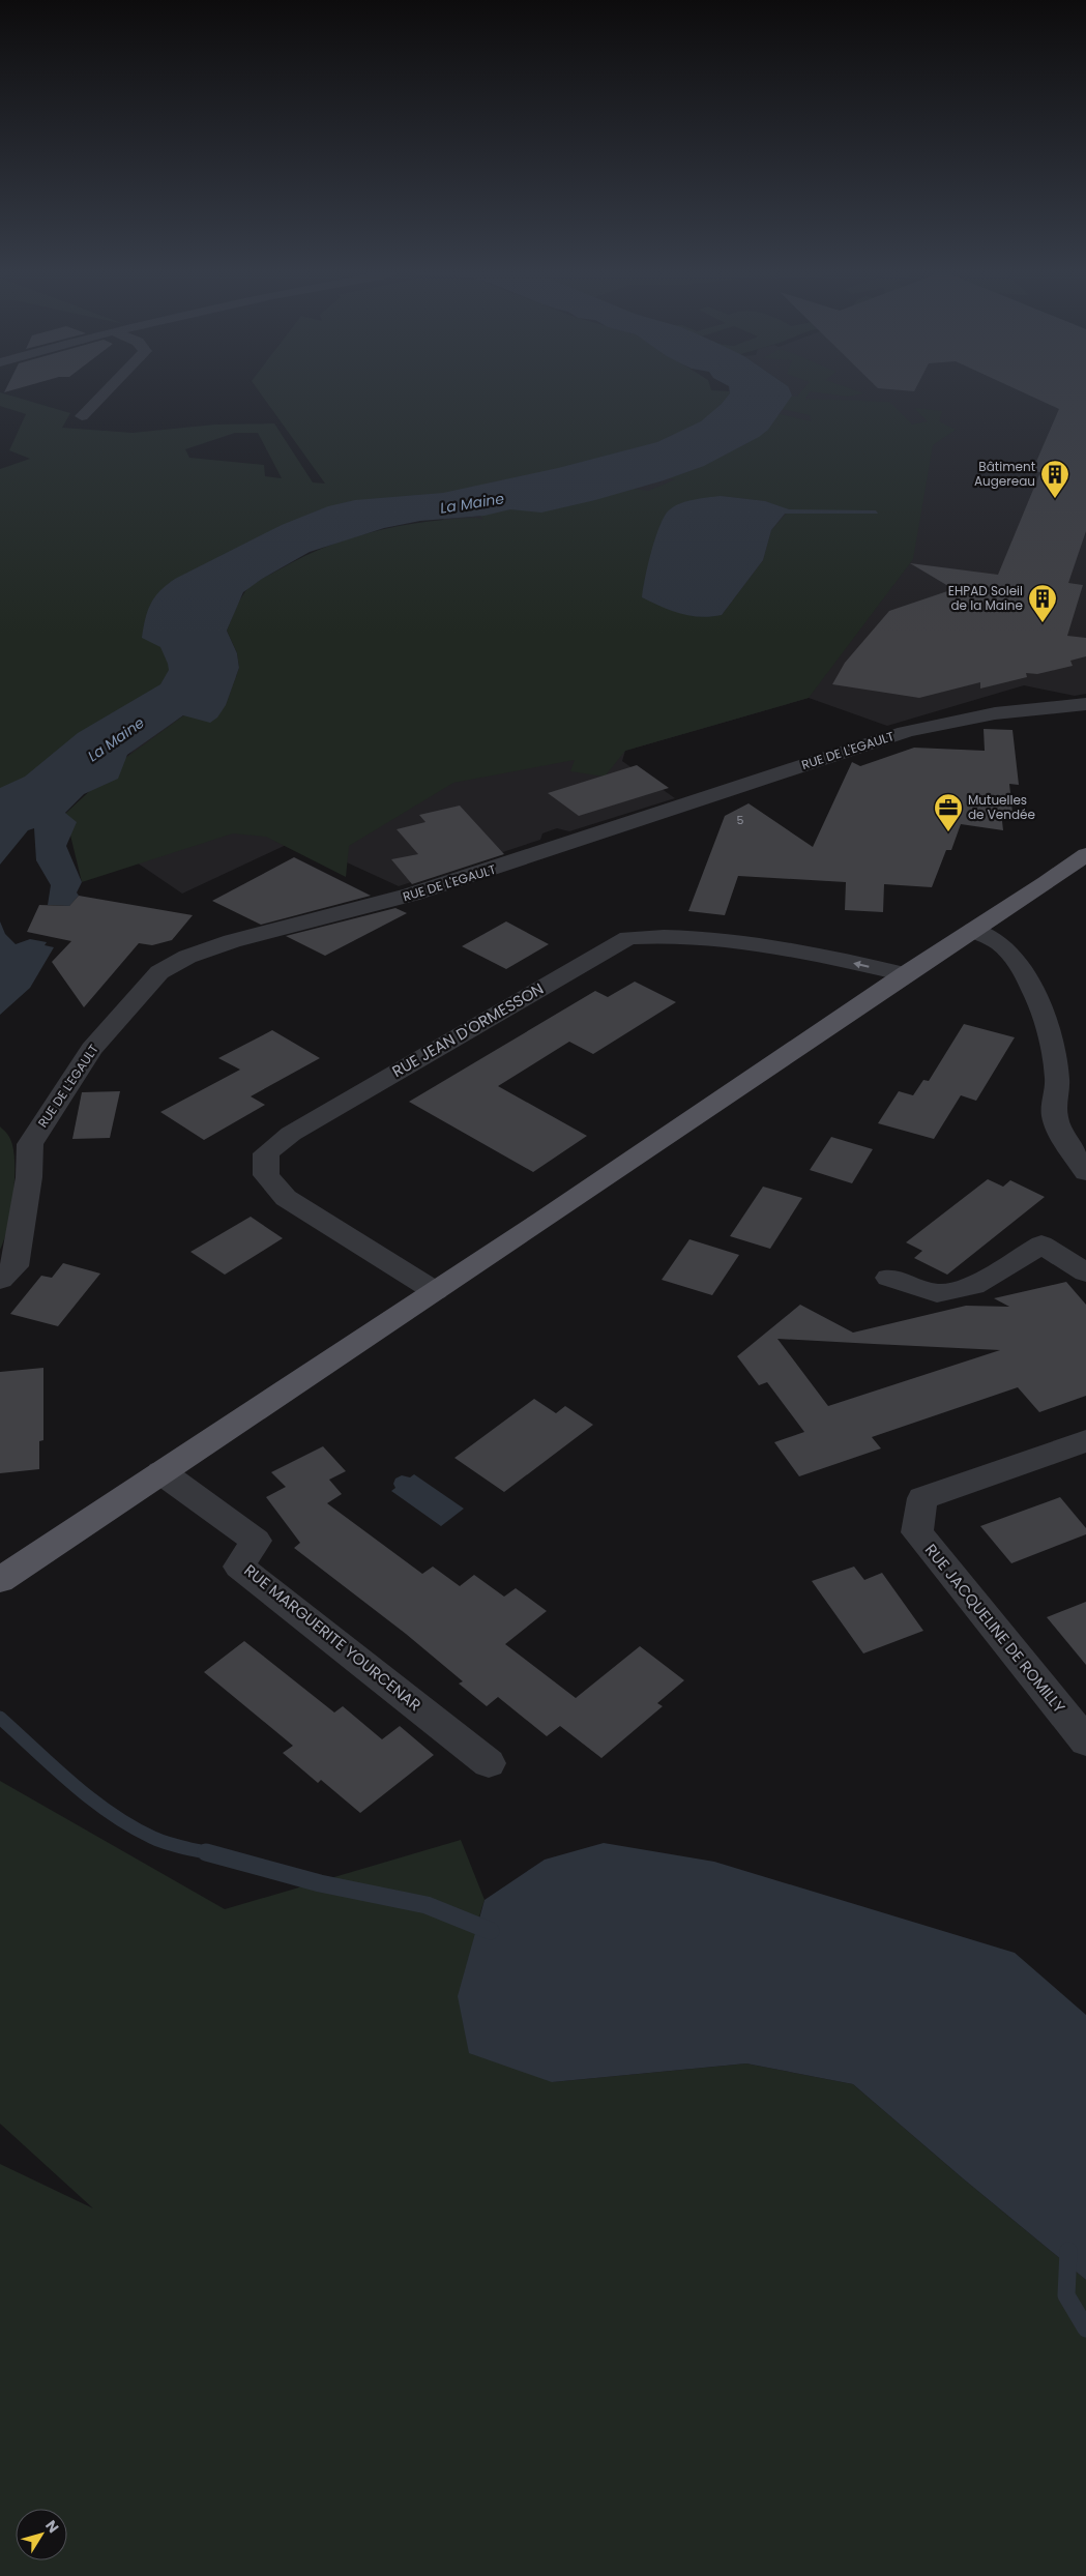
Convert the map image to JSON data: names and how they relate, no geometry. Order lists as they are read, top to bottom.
{
  "streets": {
    "street": [
      "RUE DE L'EGAULT",
      "RUE JEAN D'ORMESSON",
      "RUE JACQUELINE DE ROMILLY",
      "RUE MARGUERITE YOURCENAR"
    ]
  },
  "water": ["La Maine"],
  "places": {
    "building": ["Bâtiment Augereau", "EHPAD Soleil de la Maine"],
    "office": ["Mutuelles de Vendée"]
  },
  "house_numbers": ["5"],
  "north": "top right"
}
